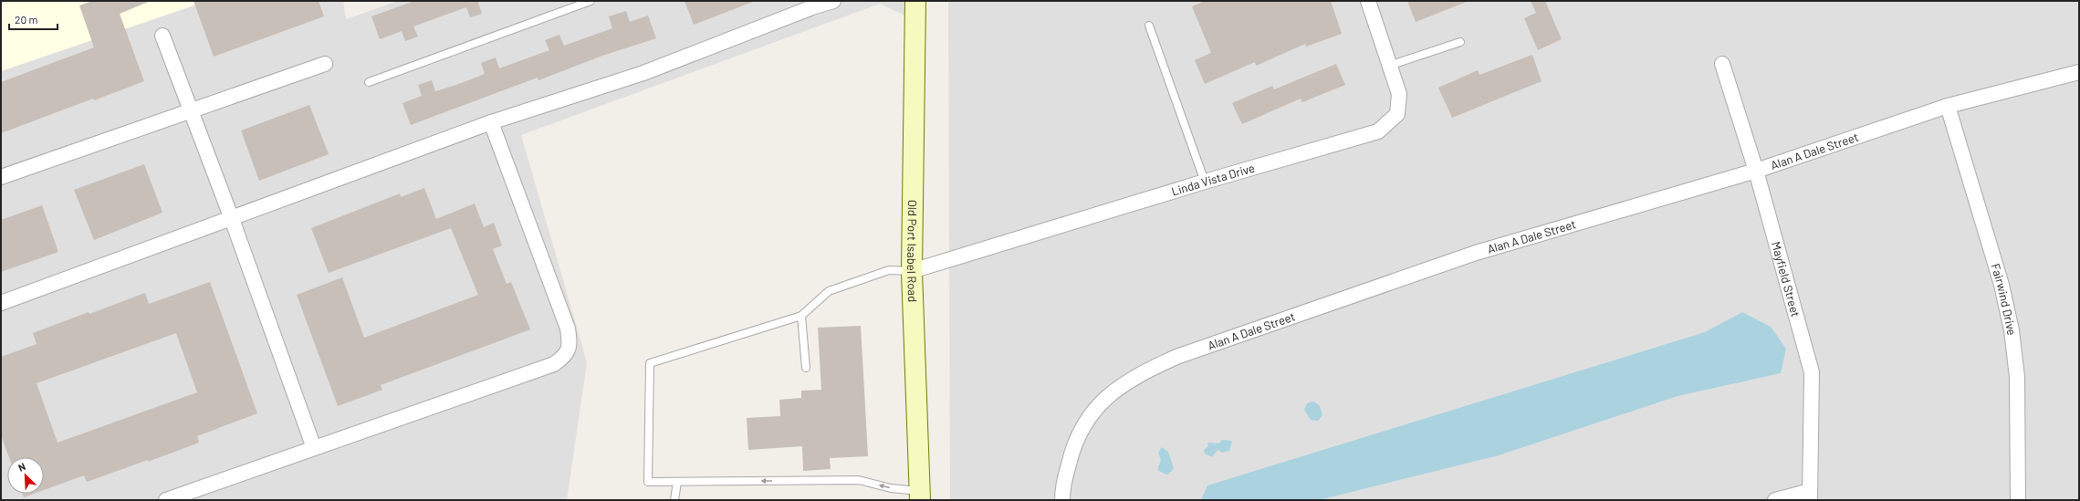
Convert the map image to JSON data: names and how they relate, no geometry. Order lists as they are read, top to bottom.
{
  "streets": {
    "street": [
      "Alan A Dale Street",
      "Linda Vista Drive",
      "Old Port Isabel Road",
      "Mayfield Street",
      "Fairwind Drive"
    ]
  },
  "crossings": [
    ["Alan A Dale Street", "Mayfield Street"],
    ["Alan A Dale Street", "Fairwind Drive"],
    ["Linda Vista Drive", "Old Port Isabel Road"]
  ],
  "scale_bar": "20 m",
  "north": "top left"
}
